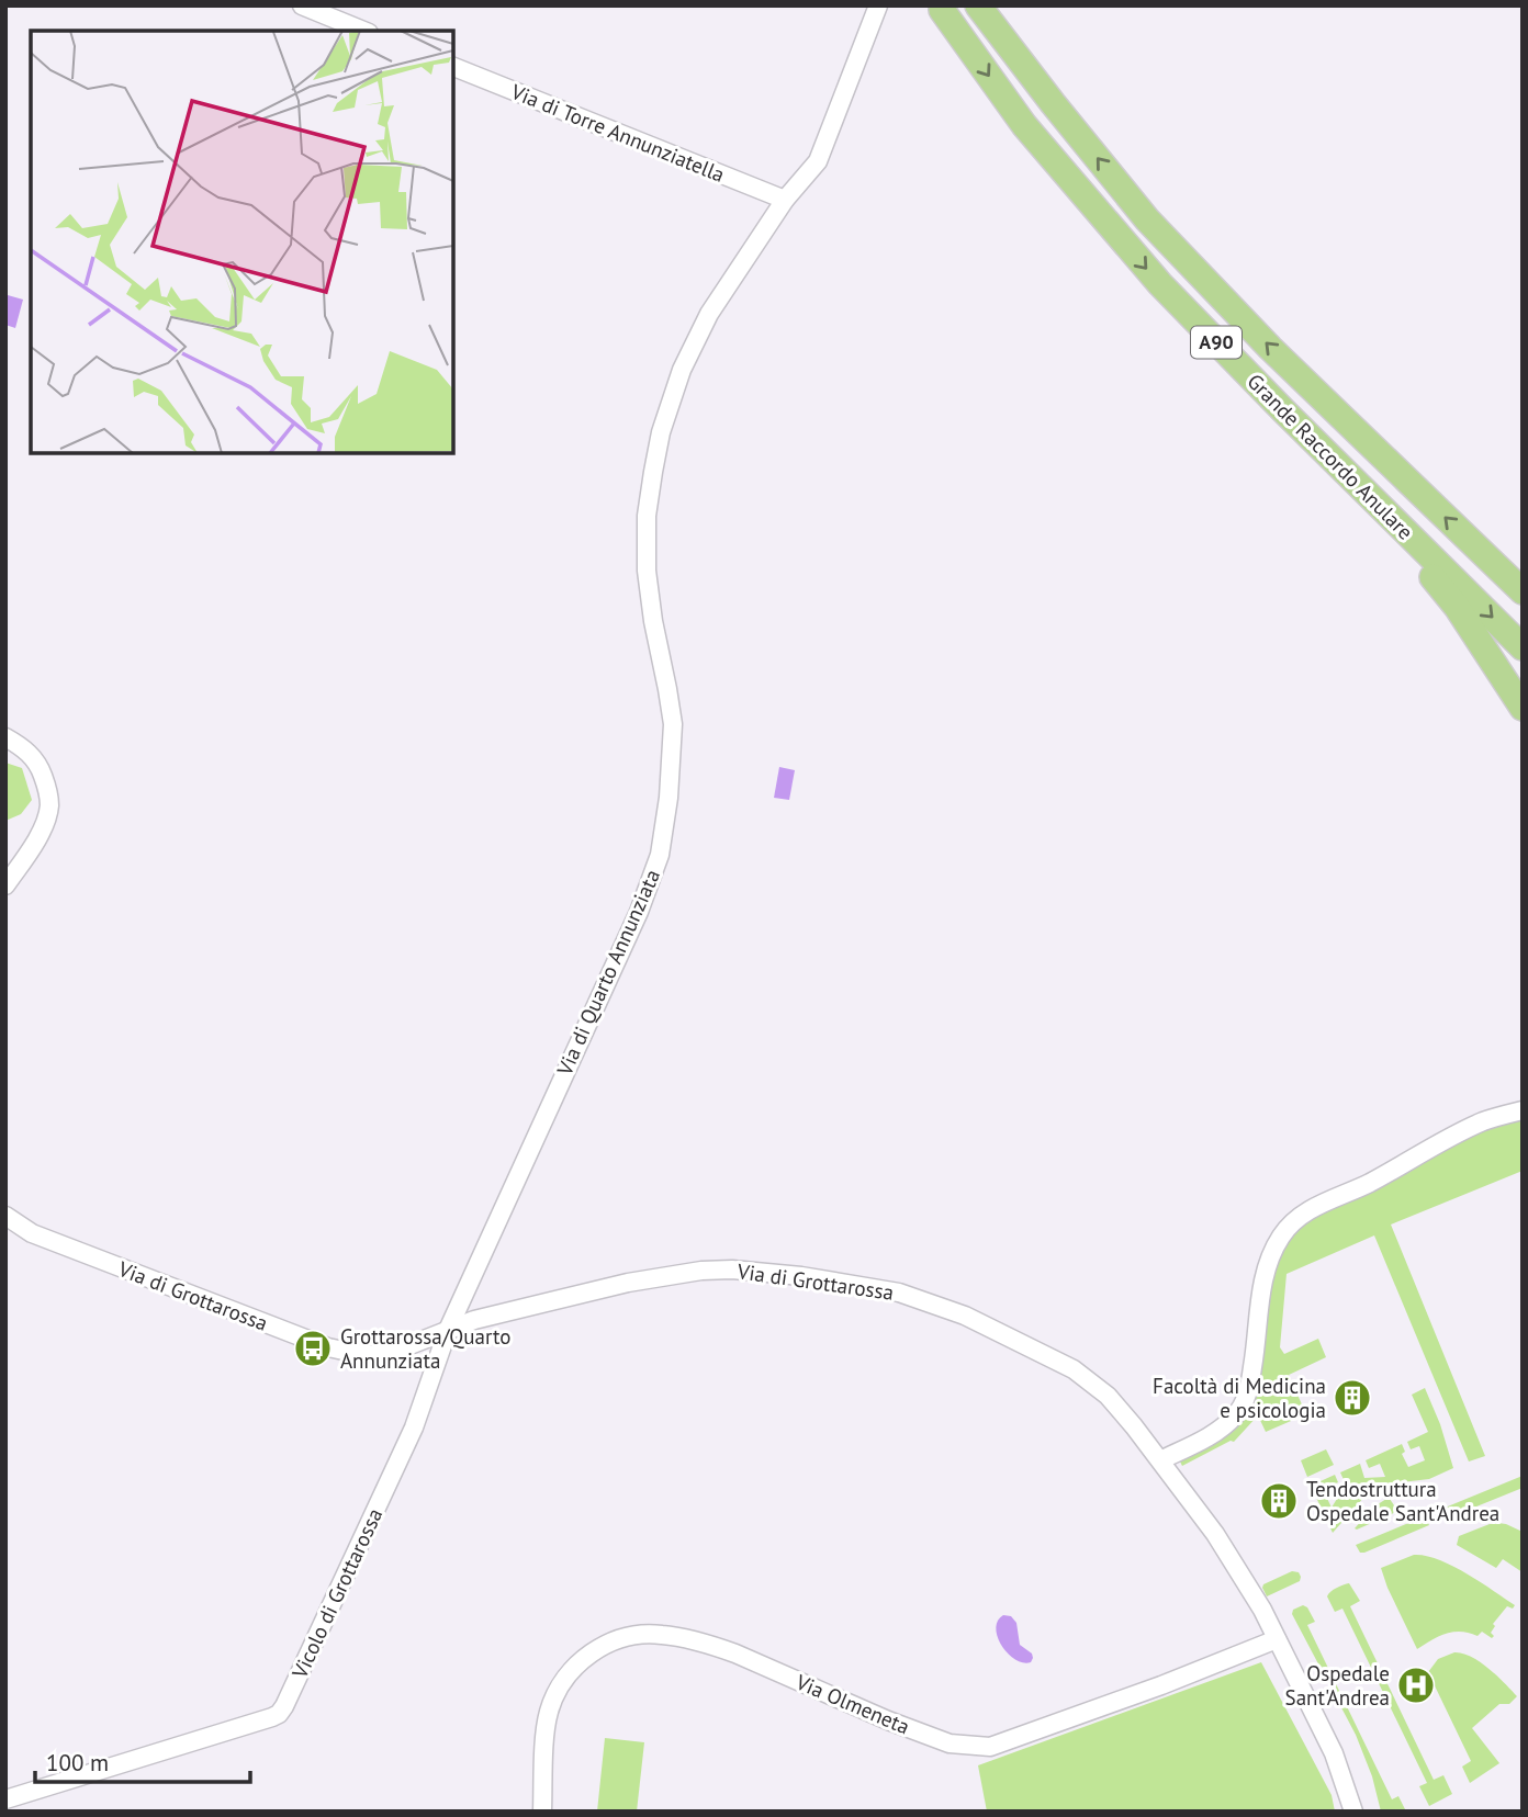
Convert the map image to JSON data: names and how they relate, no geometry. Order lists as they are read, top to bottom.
{
  "streets": {
    "highway": ["A90", "Grande Raccordo Anulare"],
    "street": [
      "Via di Torre Annunziatella",
      "Via di Quarto Annunziata",
      "Via di Grottarossa",
      "Vicolo di Grottarossa",
      "Via Olmeneta"
    ]
  },
  "crossings": [
    ["Via di Torre Annunziatella", "Via di Quarto Annunziata"],
    ["Via di Quarto Annunziata", "Via di Grottarossa"],
    ["Via di Quarto Annunziata", "Vicolo di Grottarossa"],
    ["Via di Grottarossa", "Vicolo di Grottarossa"],
    ["Via di Grottarossa", "Via Olmeneta"]
  ],
  "places": {
    "bus stop": ["Grottarossa/Quarto Annunziata"],
    "building": ["Facoltà di Medicina e psicologia", "Tendostruttura Ospedale Sant'Andrea"],
    "hospital": ["Ospedale Sant'Andrea"]
  },
  "scale_bar": "100 m"
}
